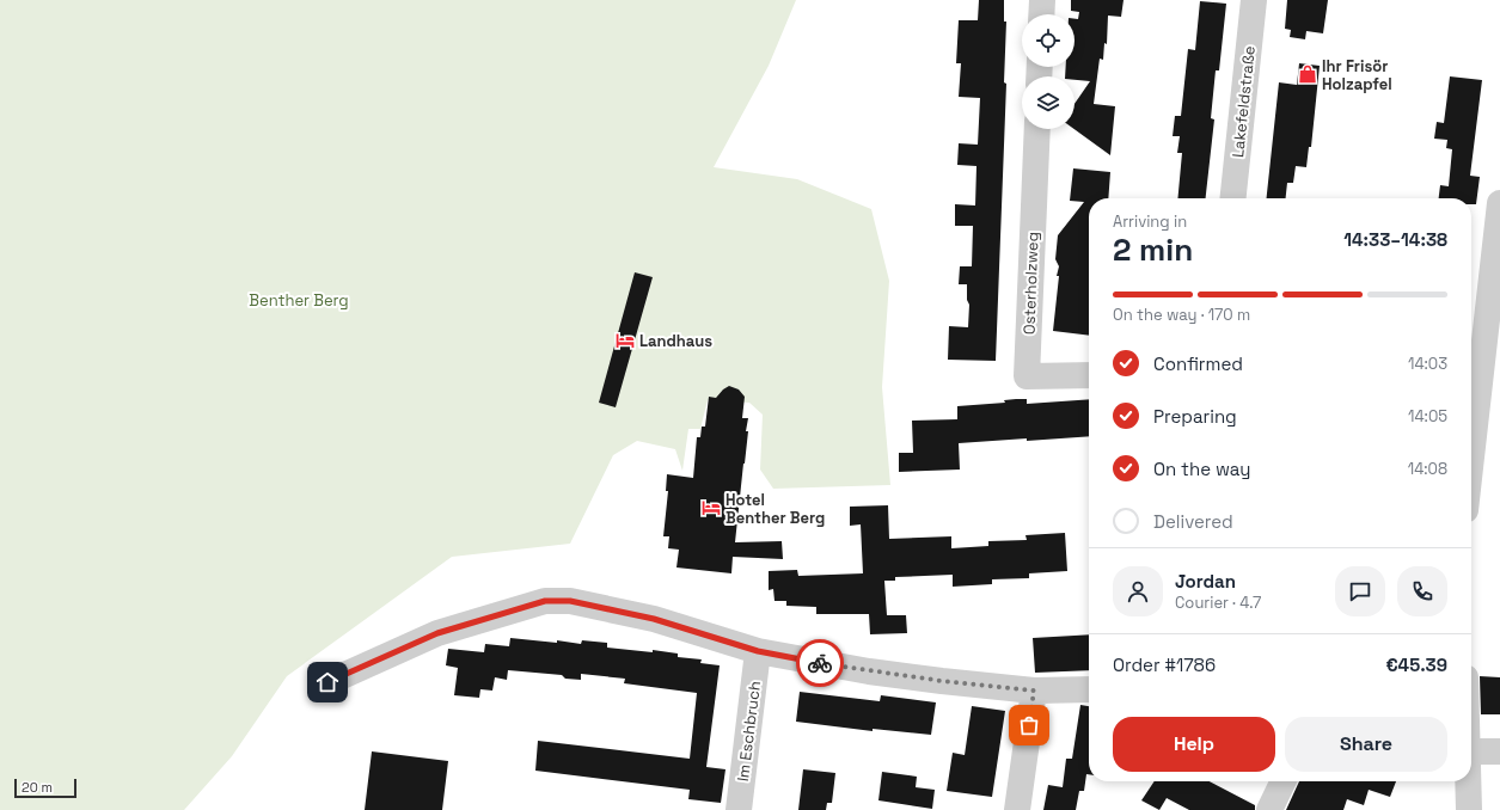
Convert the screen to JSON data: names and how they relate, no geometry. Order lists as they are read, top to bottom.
{
  "streets": {
    "street": ["Lakefeldstraße", "Osterholzweg", "Im Eschbruch"]
  },
  "parks": ["Benther Berg"],
  "places": {
    "shop": ["Ihr Frisör Holzapfel"],
    "hotel": ["Landhaus", "Hotel Benther Berg"]
  },
  "scale_bar": "20 m",
  "page": {
    "heading": ["2 min", "Arriving in", "14:33–14:38"],
    "panel": [
      "Jordan",
      "Courier · 4.7",
      "Order #1786",
      "€45.39"
    ],
    "bar": "On the way · 170 m",
    "list": [
      ["Confirmed", "14:03"],
      ["Preparing", "14:05"],
      ["On the way", "14:08"],
      "Delivered"
    ],
    "buttons": ["Help", "Share"],
    "scale": "20 m"
  }
}
